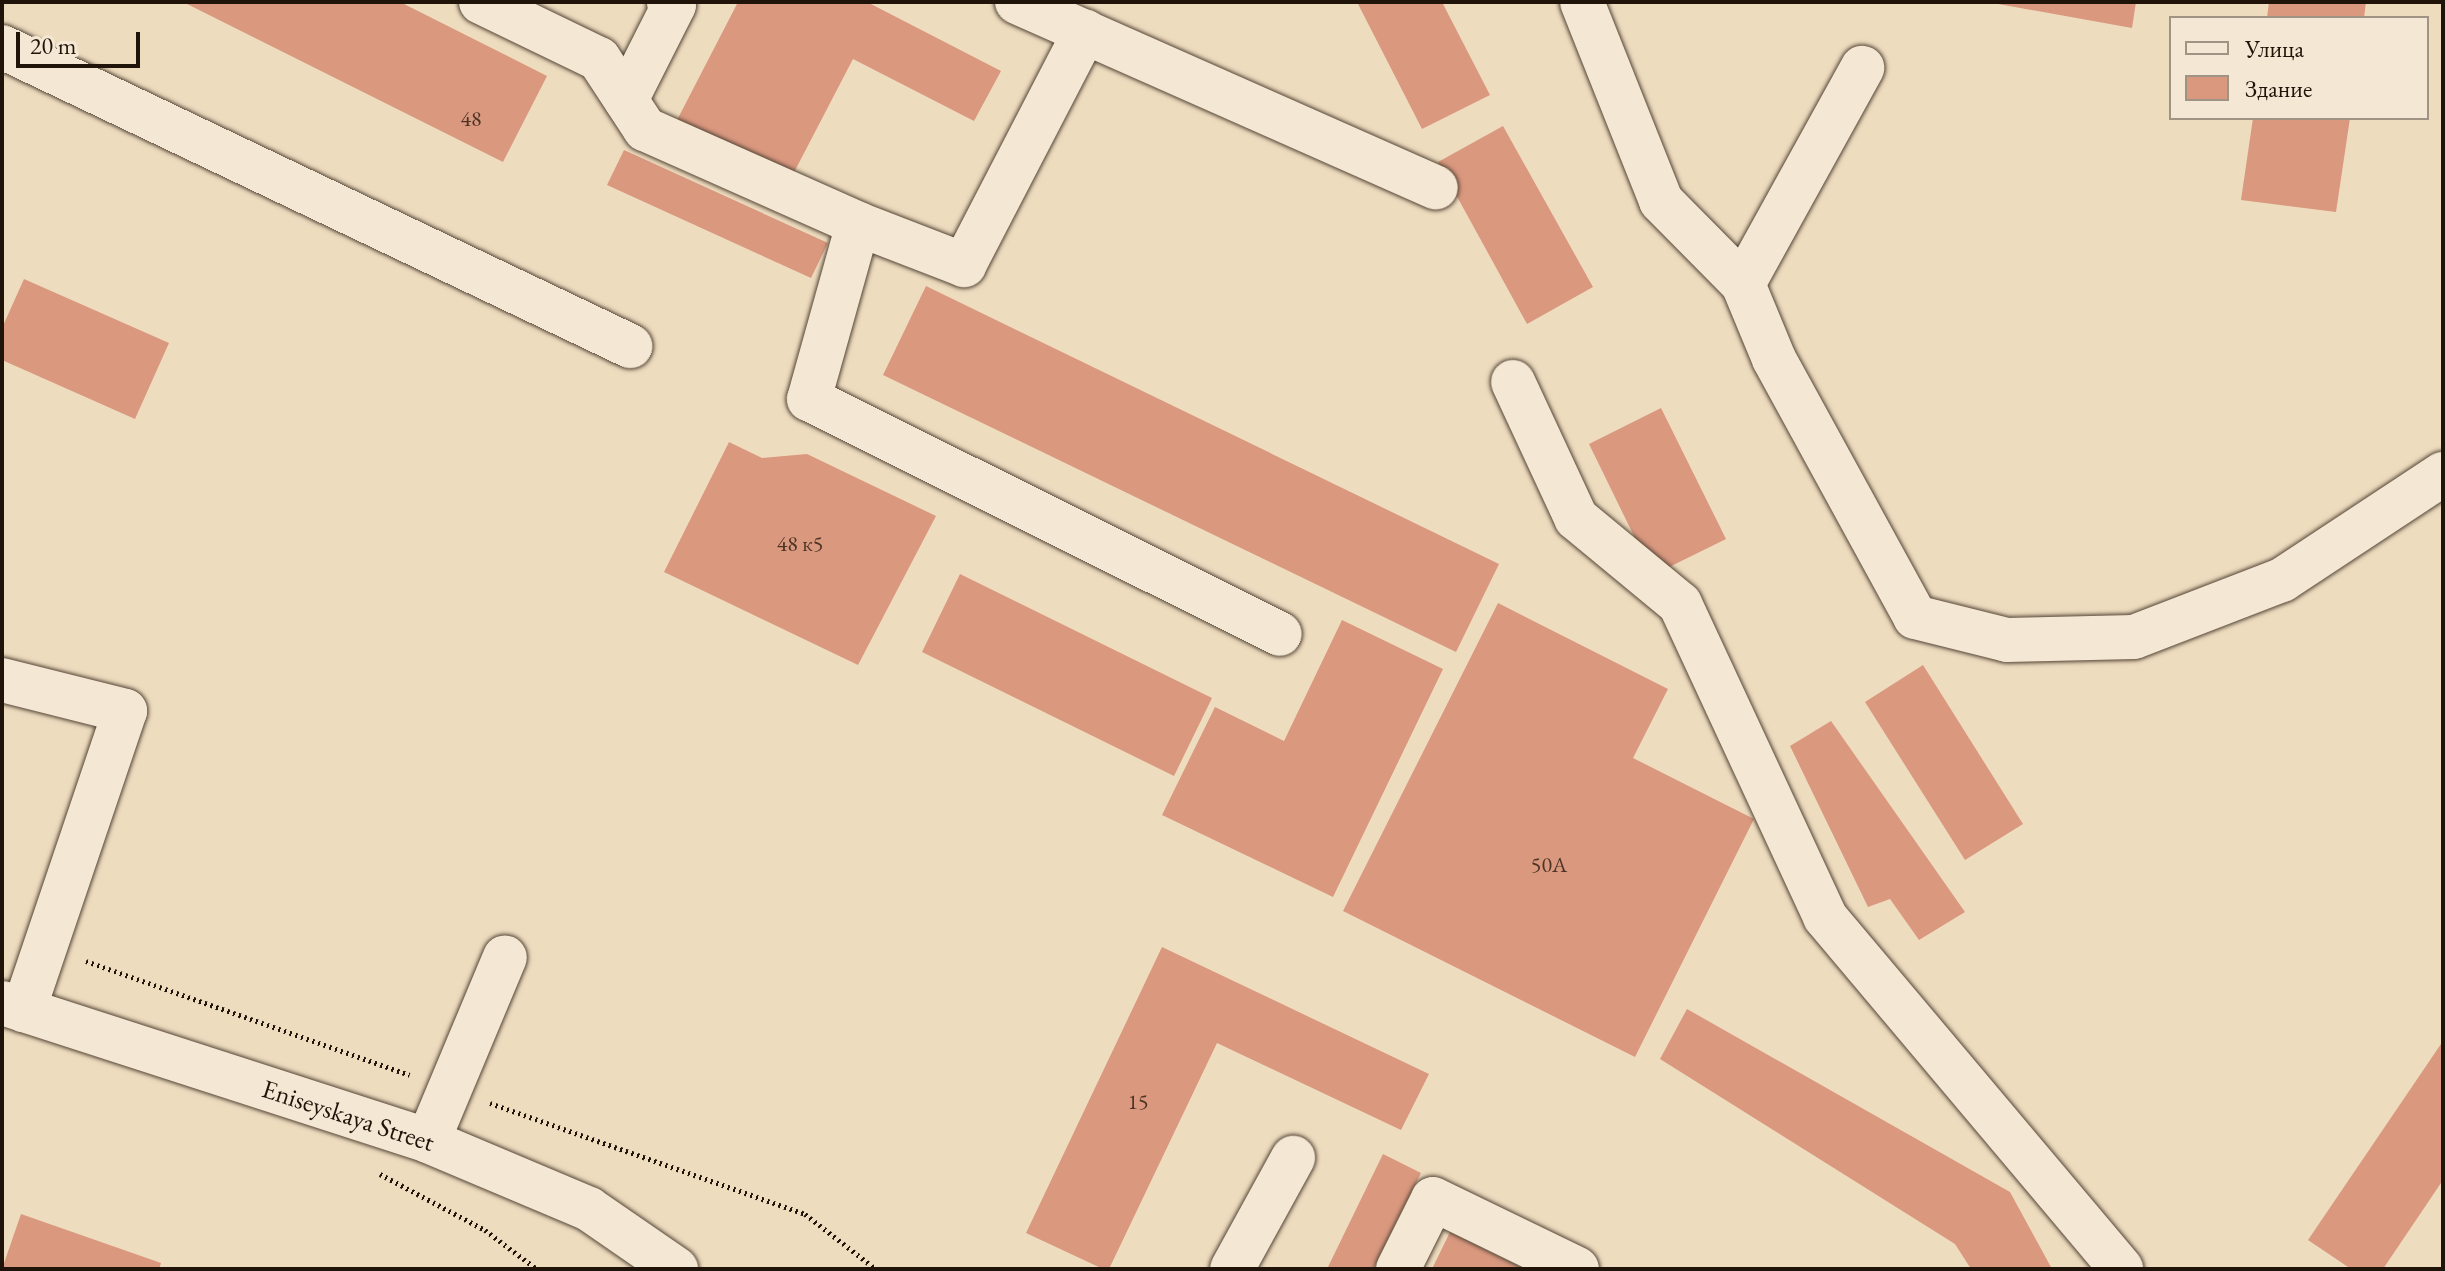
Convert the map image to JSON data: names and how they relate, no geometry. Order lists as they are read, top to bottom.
{
  "streets": {
    "street": ["Eniseyskaya Street"]
  },
  "house_numbers": [
    "48",
    "48 к5",
    "50А",
    "15"
  ],
  "legend": ["Улица", "Здание"],
  "scale_bar": "20 m"
}
